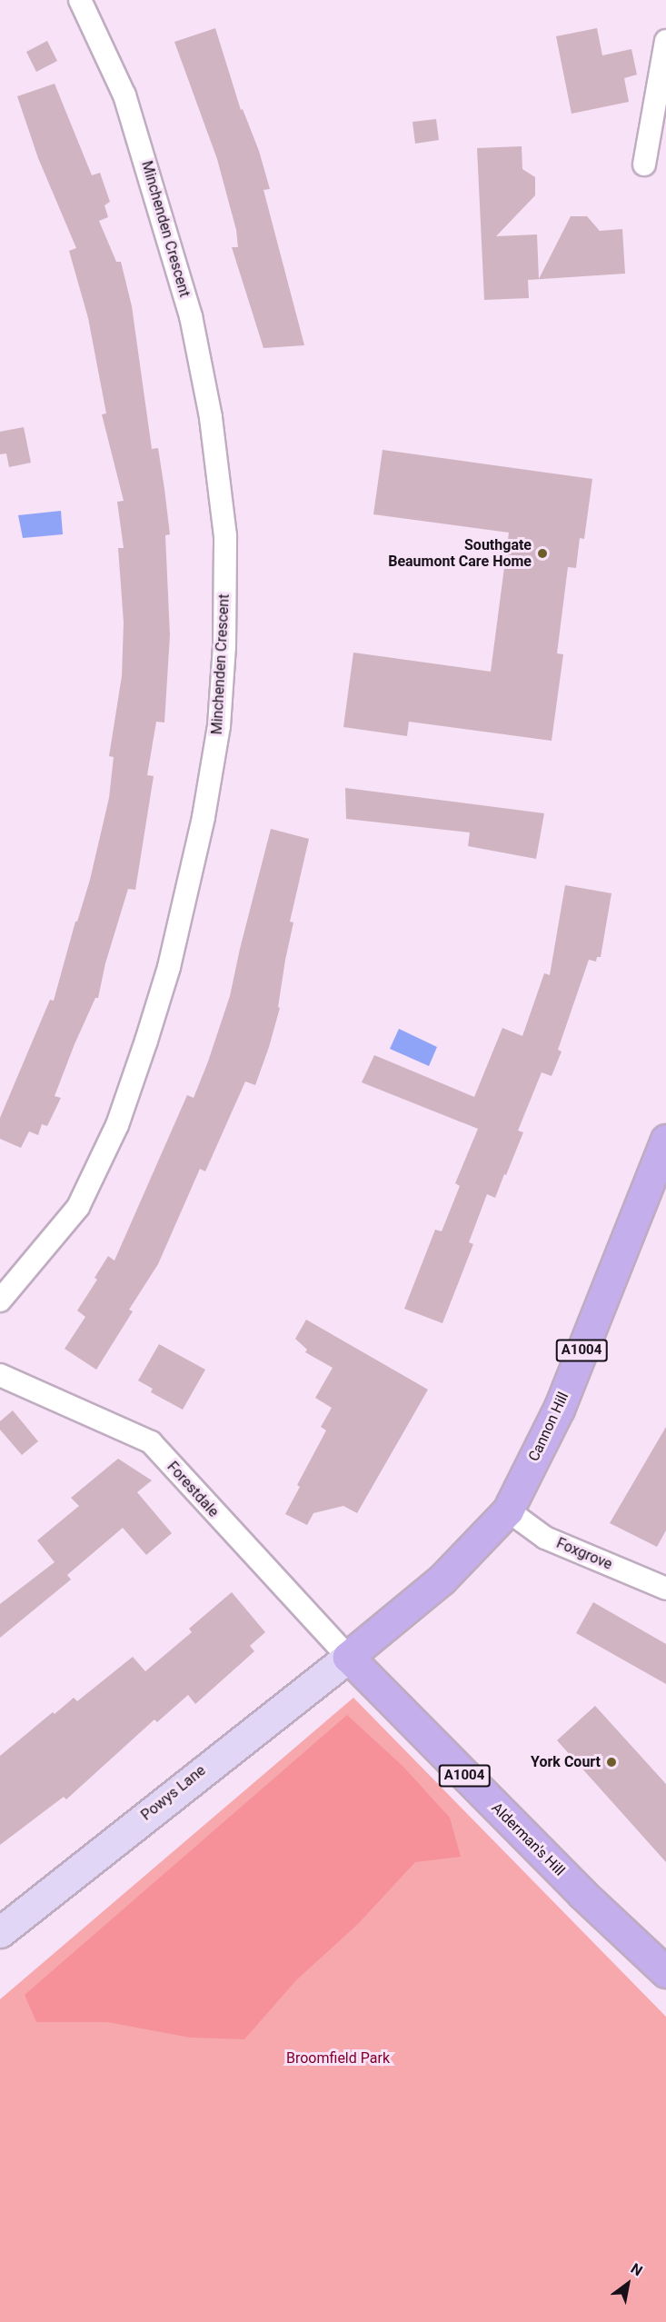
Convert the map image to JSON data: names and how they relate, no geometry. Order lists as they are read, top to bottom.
{
  "streets": {
    "main road": [
      "A1004",
      "Cannon Hill",
      "Powys Lane",
      "Alderman's Hill"
    ],
    "street": ["Minchenden Crescent", "Forestdale", "Foxgrove"]
  },
  "crossings": [
    ["Cannon Hill", "Forestdale"],
    ["Cannon Hill", "Foxgrove"],
    ["Cannon Hill", "Powys Lane"],
    ["Cannon Hill", "Alderman's Hill"],
    ["Forestdale", "Powys Lane"],
    ["Forestdale", "Alderman's Hill"],
    ["Powys Lane", "Alderman's Hill"]
  ],
  "parks": ["Broomfield Park"],
  "places": ["Southgate Beaumont Care Home", "York Court"],
  "north": "top right"
}
